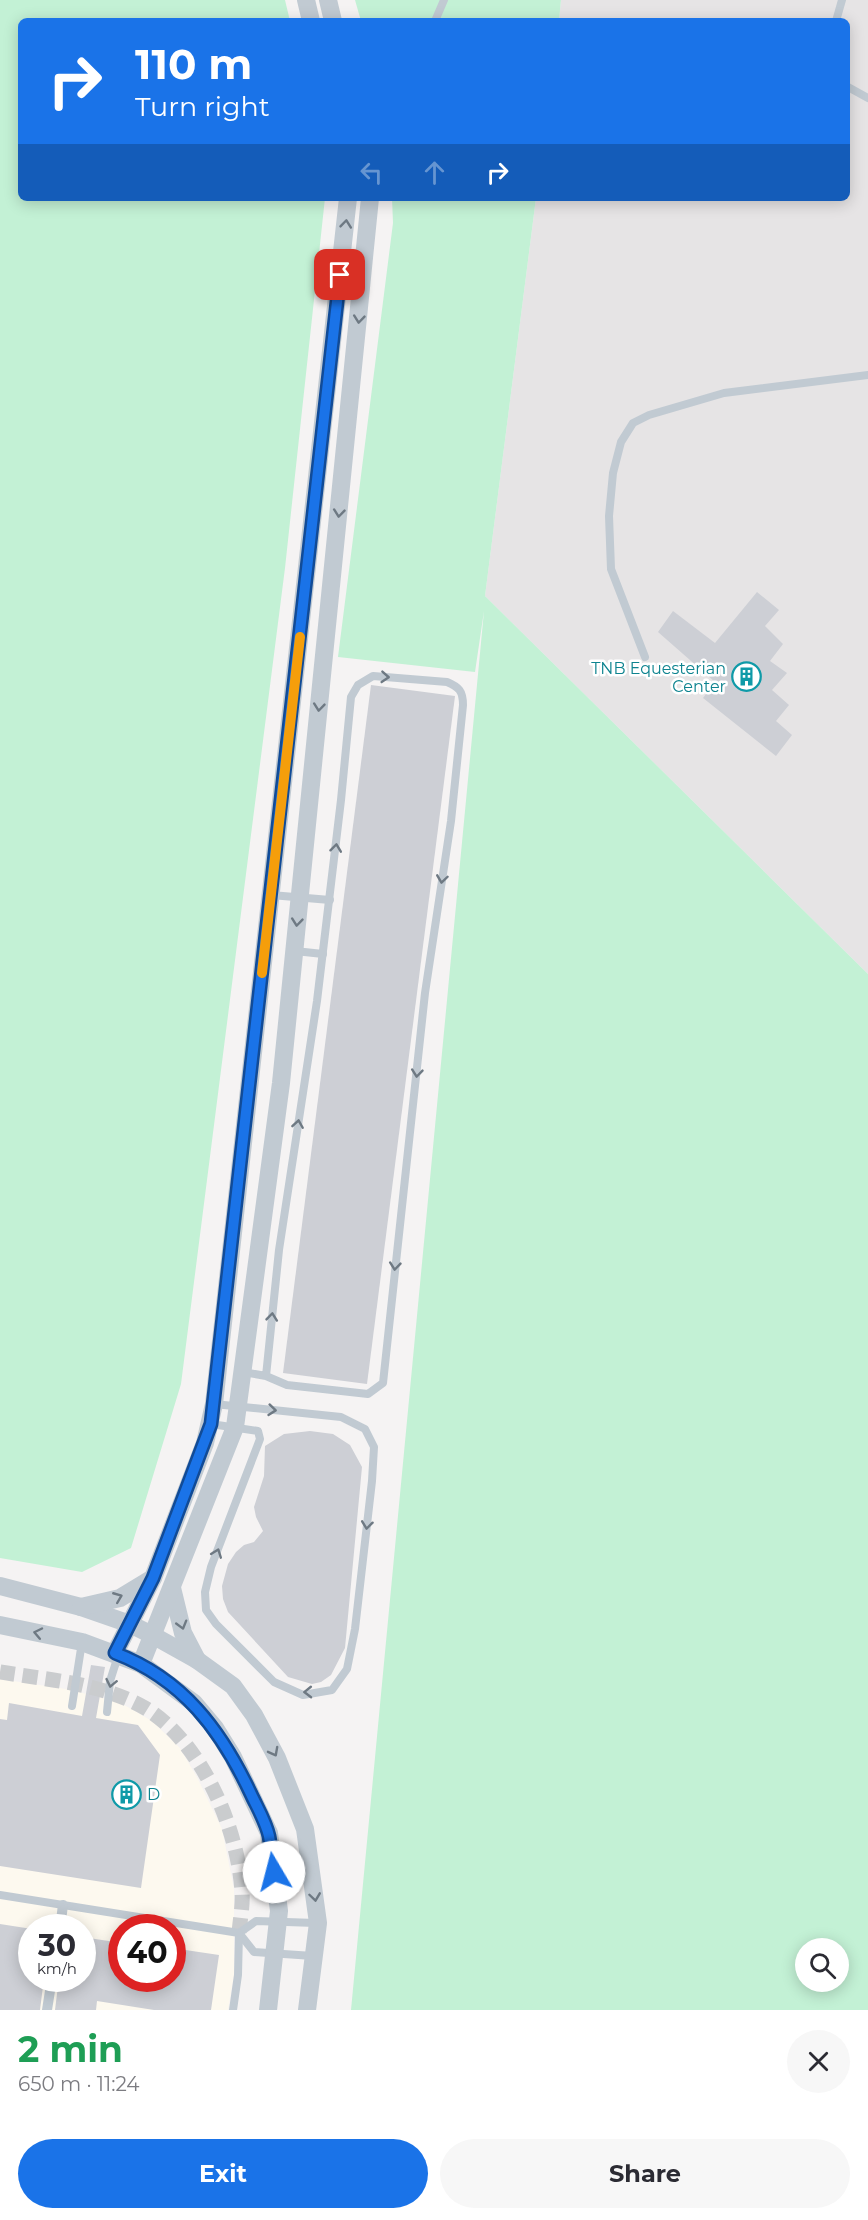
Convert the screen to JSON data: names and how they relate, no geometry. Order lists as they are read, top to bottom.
{
  "places": {
    "building": ["TNB Equesterian Center", "D"]
  },
  "page": {
    "turn": ["110 m", "Turn right"],
    "speed": "30 km/h",
    "limit": "40",
    "heading": ["2 min", "650 m · 11:24"],
    "buttons": ["Exit", "Share"]
  }
}
